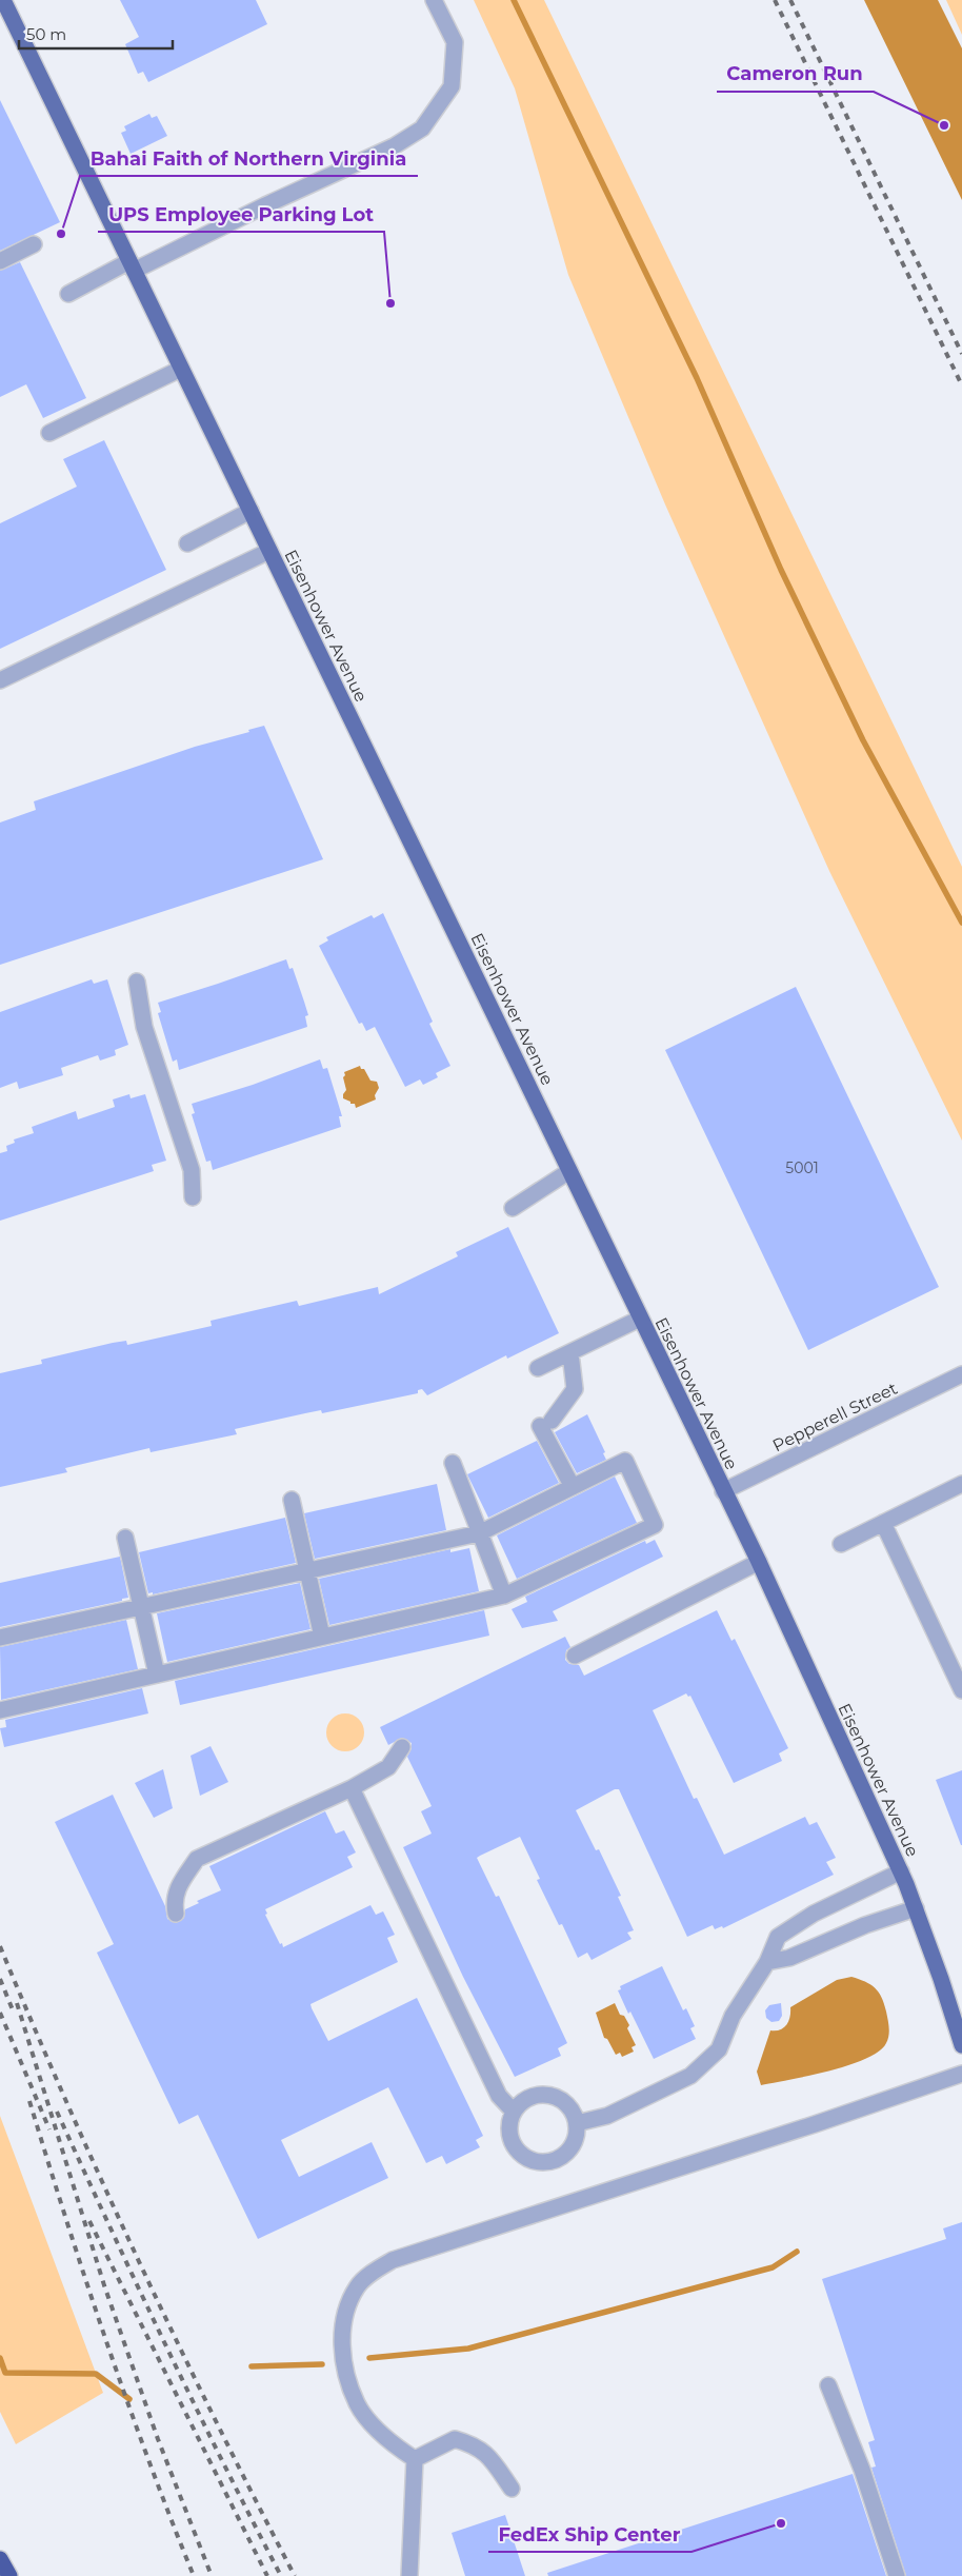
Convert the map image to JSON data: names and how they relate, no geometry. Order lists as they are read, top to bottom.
{
  "streets": {
    "main road": ["Eisenhower Avenue"],
    "street": ["Pepperell Street"]
  },
  "crossings": [
    ["Eisenhower Avenue", "Pepperell Street"]
  ],
  "places": [
    "Cameron Run",
    "Bahai Faith of Northern Virginia",
    "UPS Employee Parking Lot",
    "FedEx Ship Center"
  ],
  "house_numbers": ["5001"],
  "scale_bar": "50 m"
}
